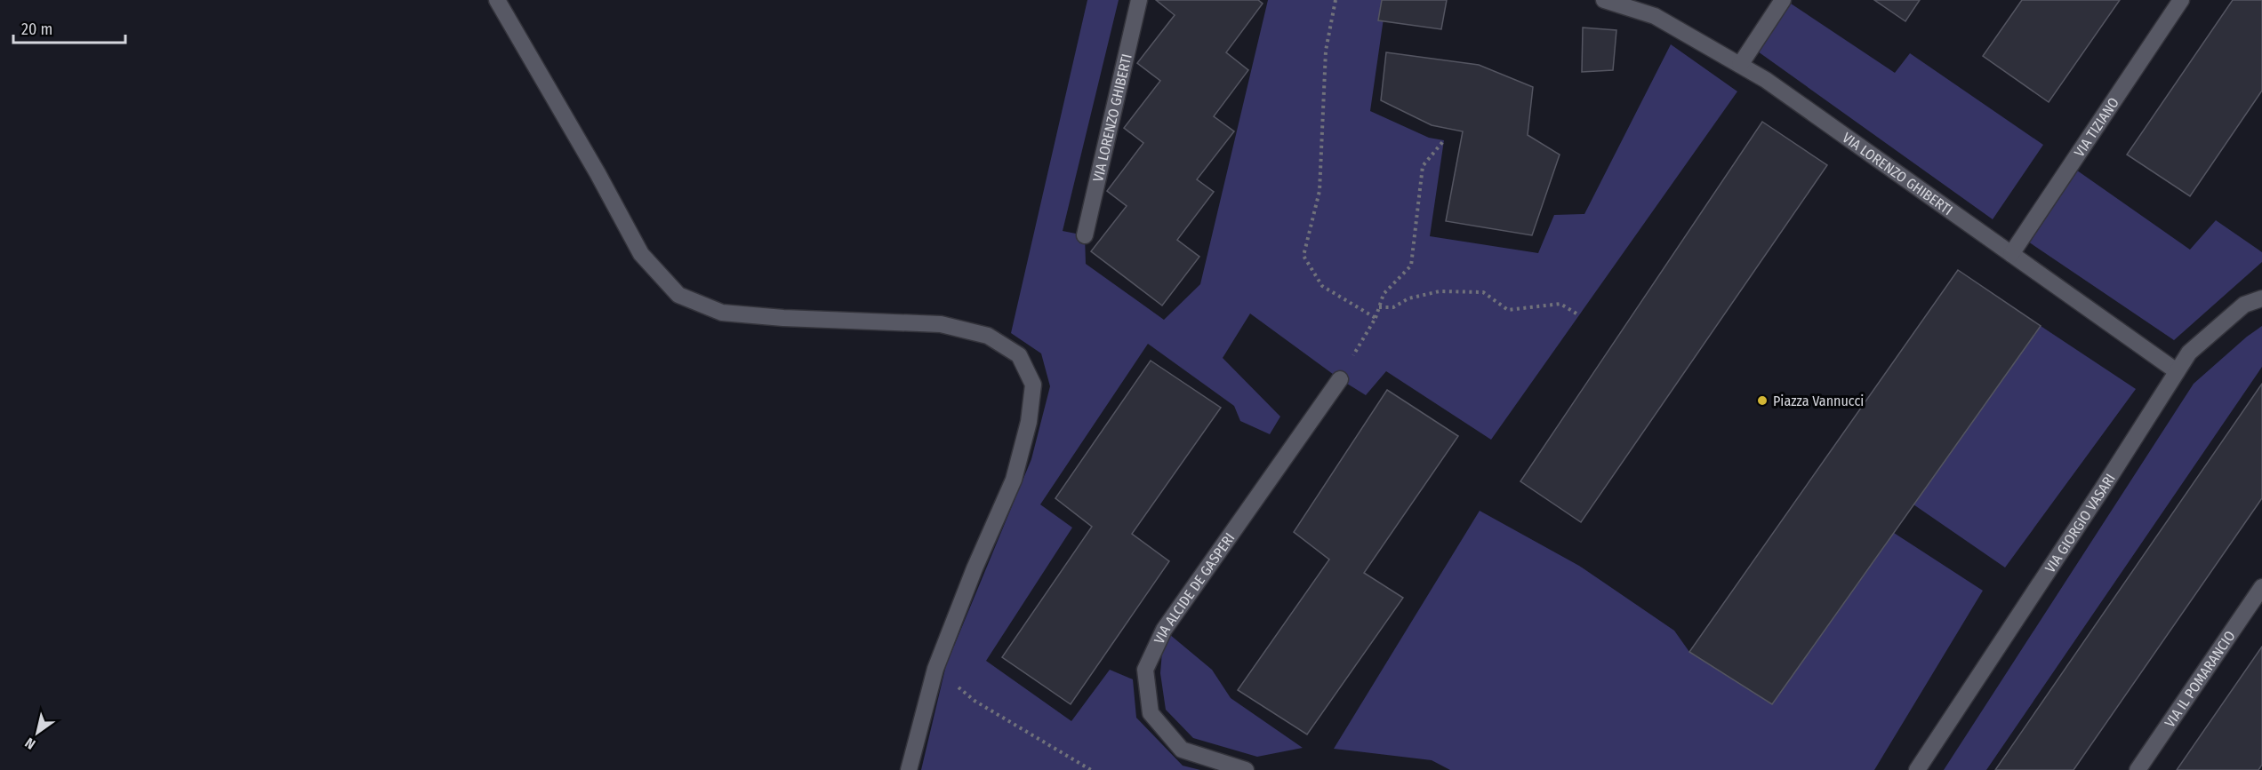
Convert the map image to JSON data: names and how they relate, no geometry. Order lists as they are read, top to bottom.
{
  "streets": {
    "street": [
      "VIA LORENZO GHIBERTI",
      "VIA TIZIANO",
      "VIA GIORGIO VASARI",
      "VIA ALCIDE DE GASPERI",
      "VIA IL POMARANCIO"
    ]
  },
  "crossings": [
    ["VIA LORENZO GHIBERTI", "VIA TIZIANO"],
    ["VIA LORENZO GHIBERTI", "VIA GIORGIO VASARI"]
  ],
  "places": ["Piazza Vannucci"],
  "scale_bar": "20 m",
  "north": "bottom left"
}
